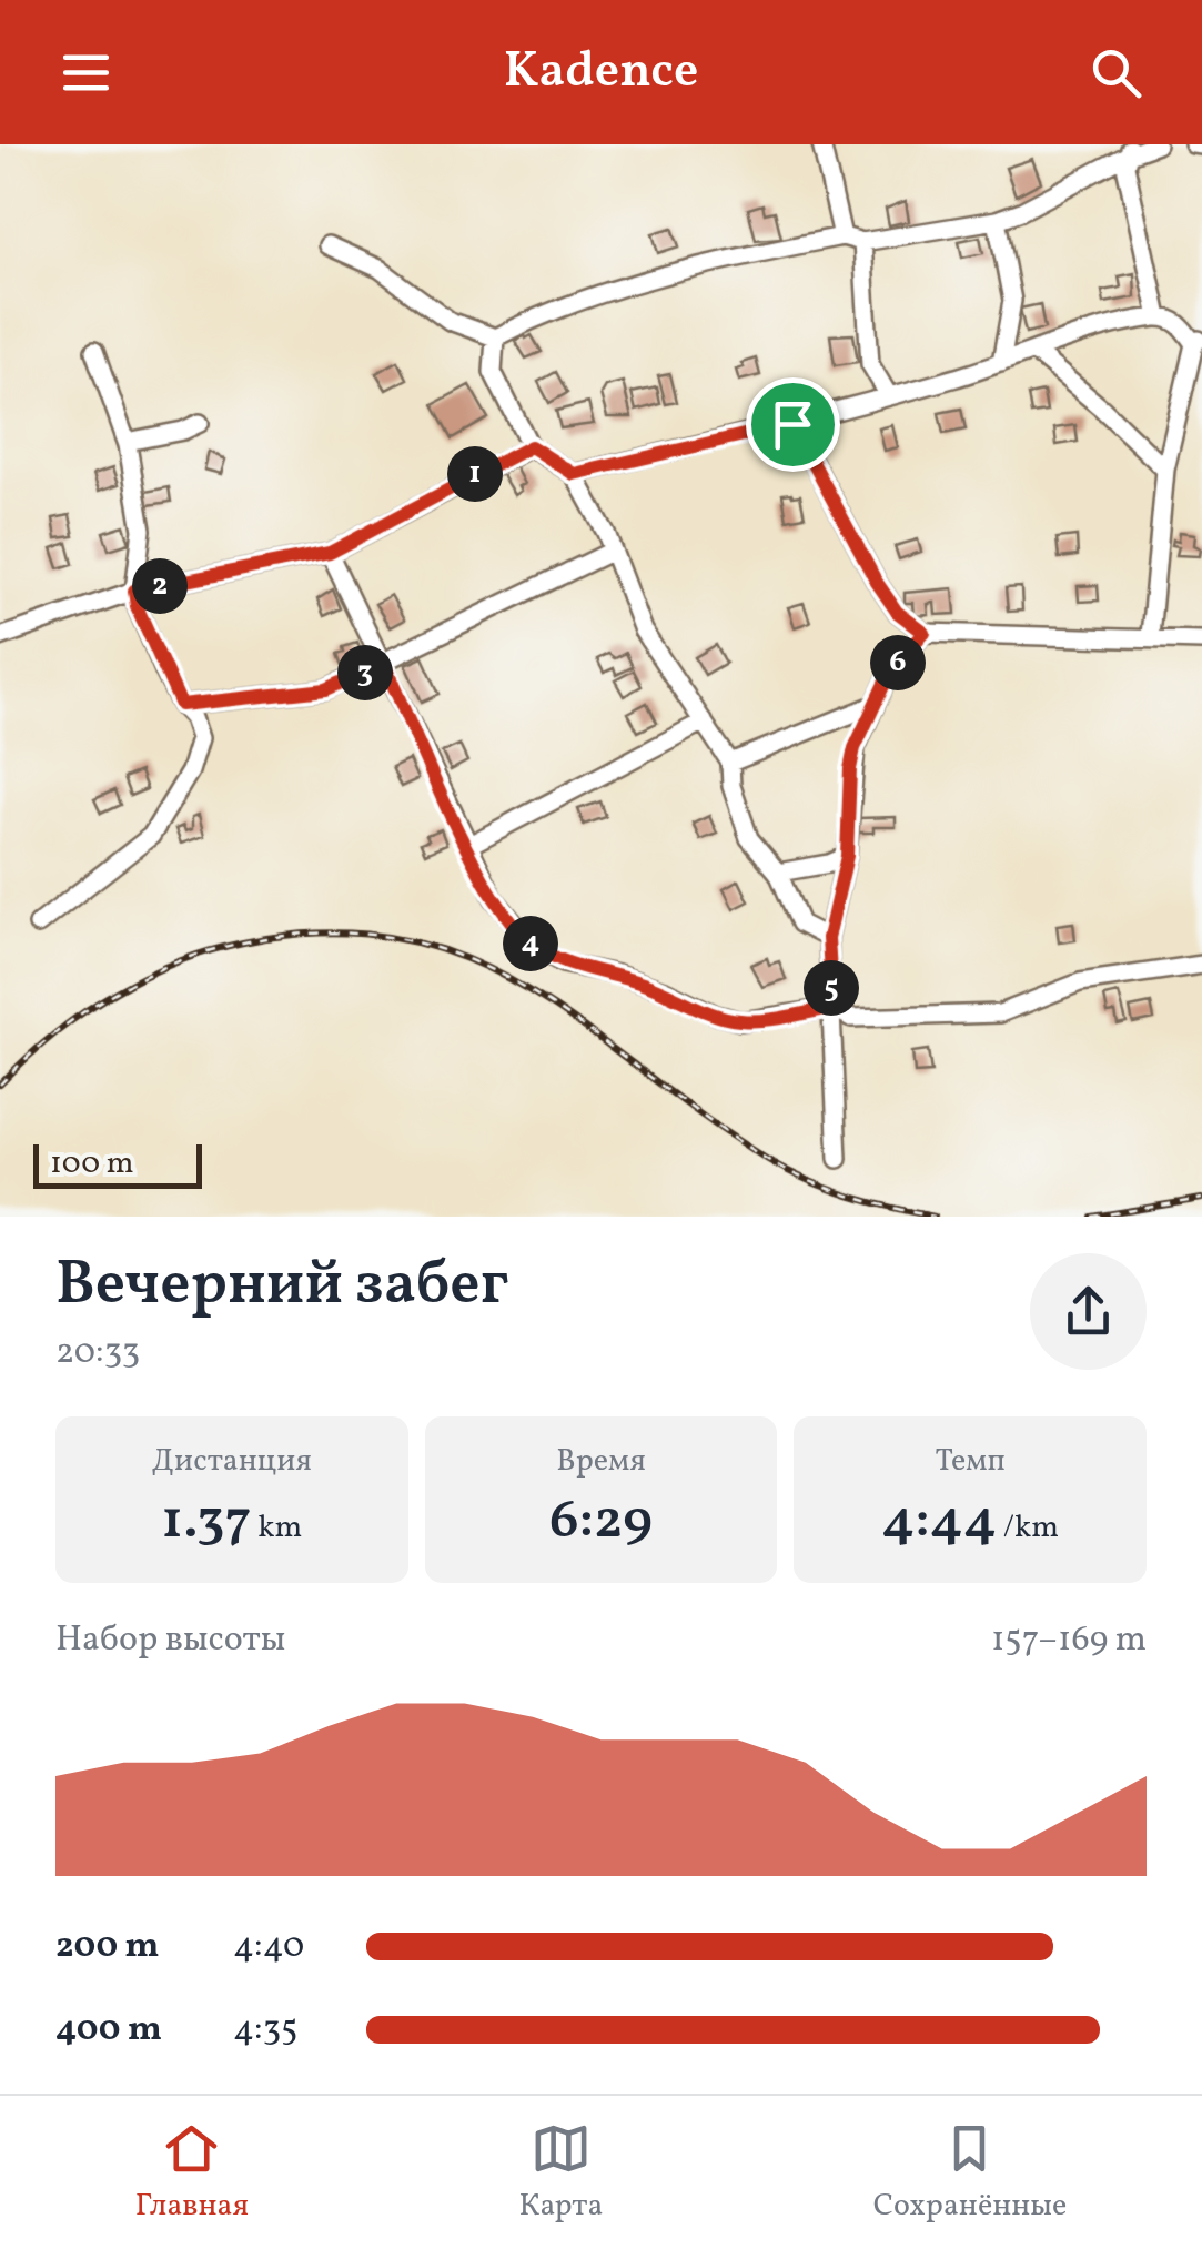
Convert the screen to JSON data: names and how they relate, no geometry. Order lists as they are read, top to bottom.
{
  "scale_bar": "100 m",
  "page": {
    "header": "Kadence",
    "pins": [
      "1",
      "2",
      "6",
      "3",
      "4",
      "5"
    ],
    "scale": "100 m",
    "heading": ["Вечерний забег", "20:33"],
    "stats": [
      ["Дистанция", "1.37 km"],
      ["Время", "6:29"],
      ["Темп", "4:44 /km"]
    ],
    "chart": ["Набор высоты", "157–169 m"],
    "list": [
      {
        "name": "200 m",
        "note": "4:40"
      },
      {
        "name": "400 m",
        "note": "4:35"
      }
    ],
    "tabs": ["Главная", "Карта", "Сохранённые"]
  }
}
